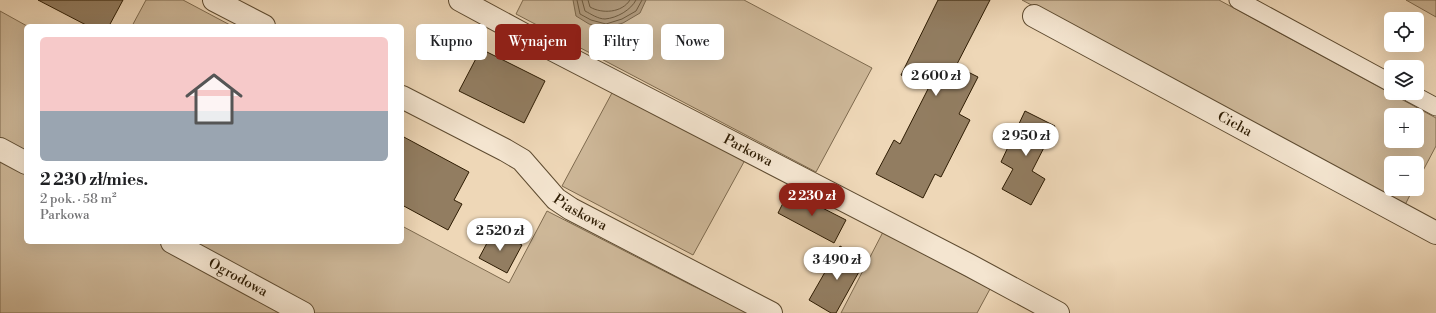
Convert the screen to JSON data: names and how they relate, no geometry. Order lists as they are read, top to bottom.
{
  "streets": {
    "street": [
      "Cicha",
      "Parkowa",
      "Piaskowa",
      "Ogrodowa"
    ]
  },
  "page": {
    "map_buttons": ["+", "−"],
    "chip": [
      "Kupno",
      "Wynajem",
      "Filtry",
      "Nowe"
    ],
    "list": [
      {
        "name": "2 230 zł/mies.",
        "note": "2 pok. · 58 m² · Parkowa"
      }
    ],
    "price": [
      "2 600 zł",
      "2 950 zł",
      "2 230 zł",
      "2 520 zł",
      "3 490 zł"
    ]
  }
}
